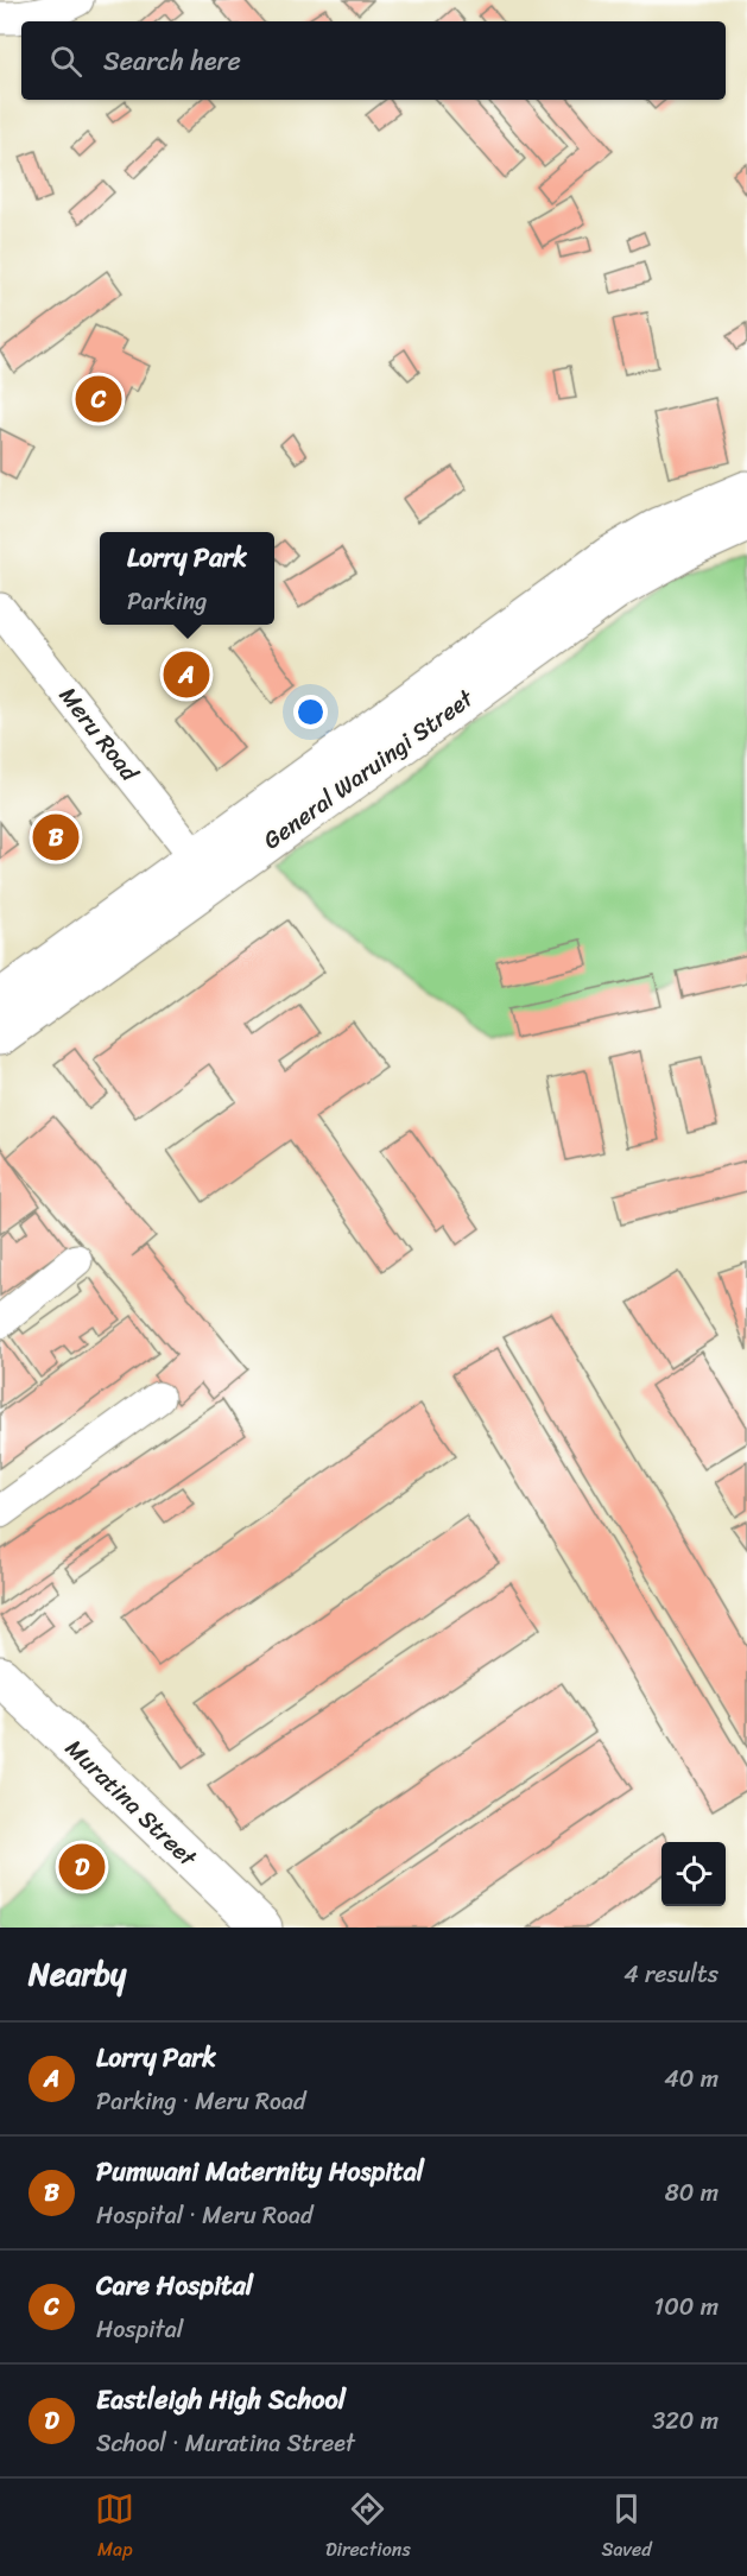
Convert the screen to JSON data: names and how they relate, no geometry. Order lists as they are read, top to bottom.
{
  "streets": {
    "main road": ["General Waruingi Street", "Muratina Street"],
    "street": ["Meru Road"]
  },
  "crossings": [
    ["Meru Road", "General Waruingi Street"]
  ],
  "page": {
    "search": "Search here",
    "pins": [
      "C",
      "A",
      "B",
      "D"
    ],
    "popup": ["Lorry Park", "Parking"],
    "heading": ["Nearby", "4 results"],
    "list": [
      {
        "mark": "A",
        "name": "Lorry Park",
        "note": "Parking · Meru Road",
        "value": "40 m"
      },
      {
        "mark": "B",
        "name": "Pumwani Maternity Hospital",
        "note": "Hospital · Meru Road",
        "value": "80 m"
      },
      {
        "mark": "C",
        "name": "Care Hospital",
        "note": "Hospital",
        "value": "100 m"
      },
      {
        "mark": "D",
        "name": "Eastleigh High School",
        "note": "School · Muratina Street",
        "value": "320 m"
      }
    ],
    "nav": ["Map", "Directions", "Saved"]
  }
}
